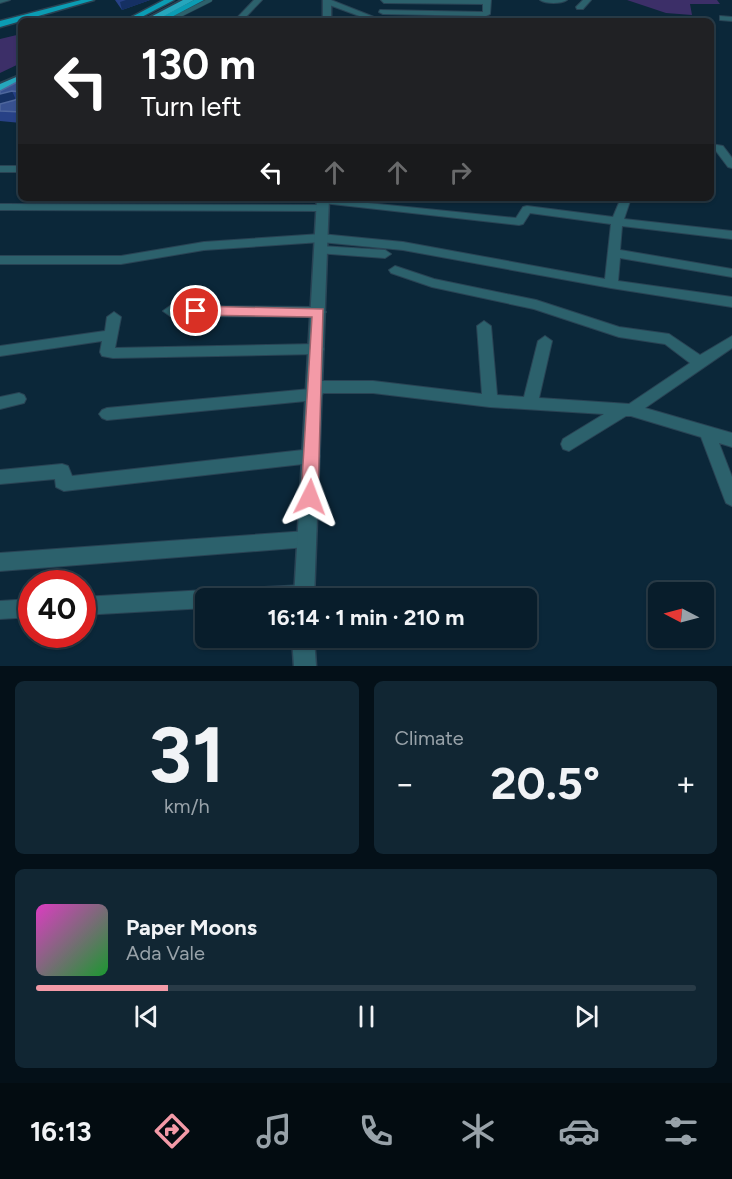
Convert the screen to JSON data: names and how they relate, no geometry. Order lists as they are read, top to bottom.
{
  "north": "left",
  "page": {
    "turn": ["130 m", "Turn left"],
    "limit": "40",
    "trip": "16:14 · 1 min · 210 m",
    "tile": [
      ["31", "km/h"],
      "Climate"
    ],
    "heat": ["−", "20.5°", "+"],
    "song": ["Paper Moons", "Ada Vale"],
    "tabs": "16:13"
  }
}
